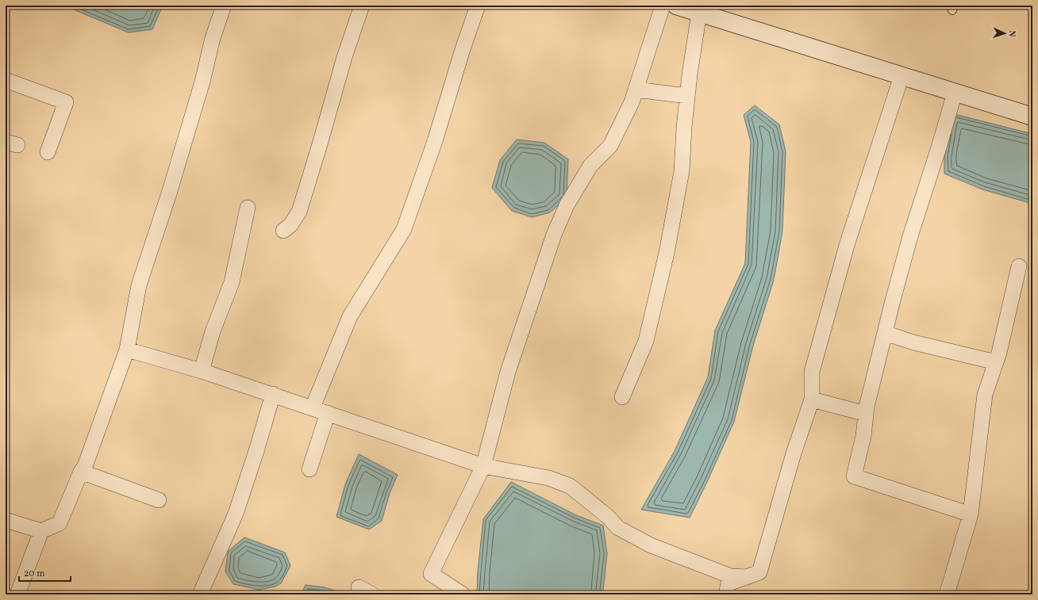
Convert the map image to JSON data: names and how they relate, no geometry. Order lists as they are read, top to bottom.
{
  "scale_bar": "20 m",
  "north": "right"
}
